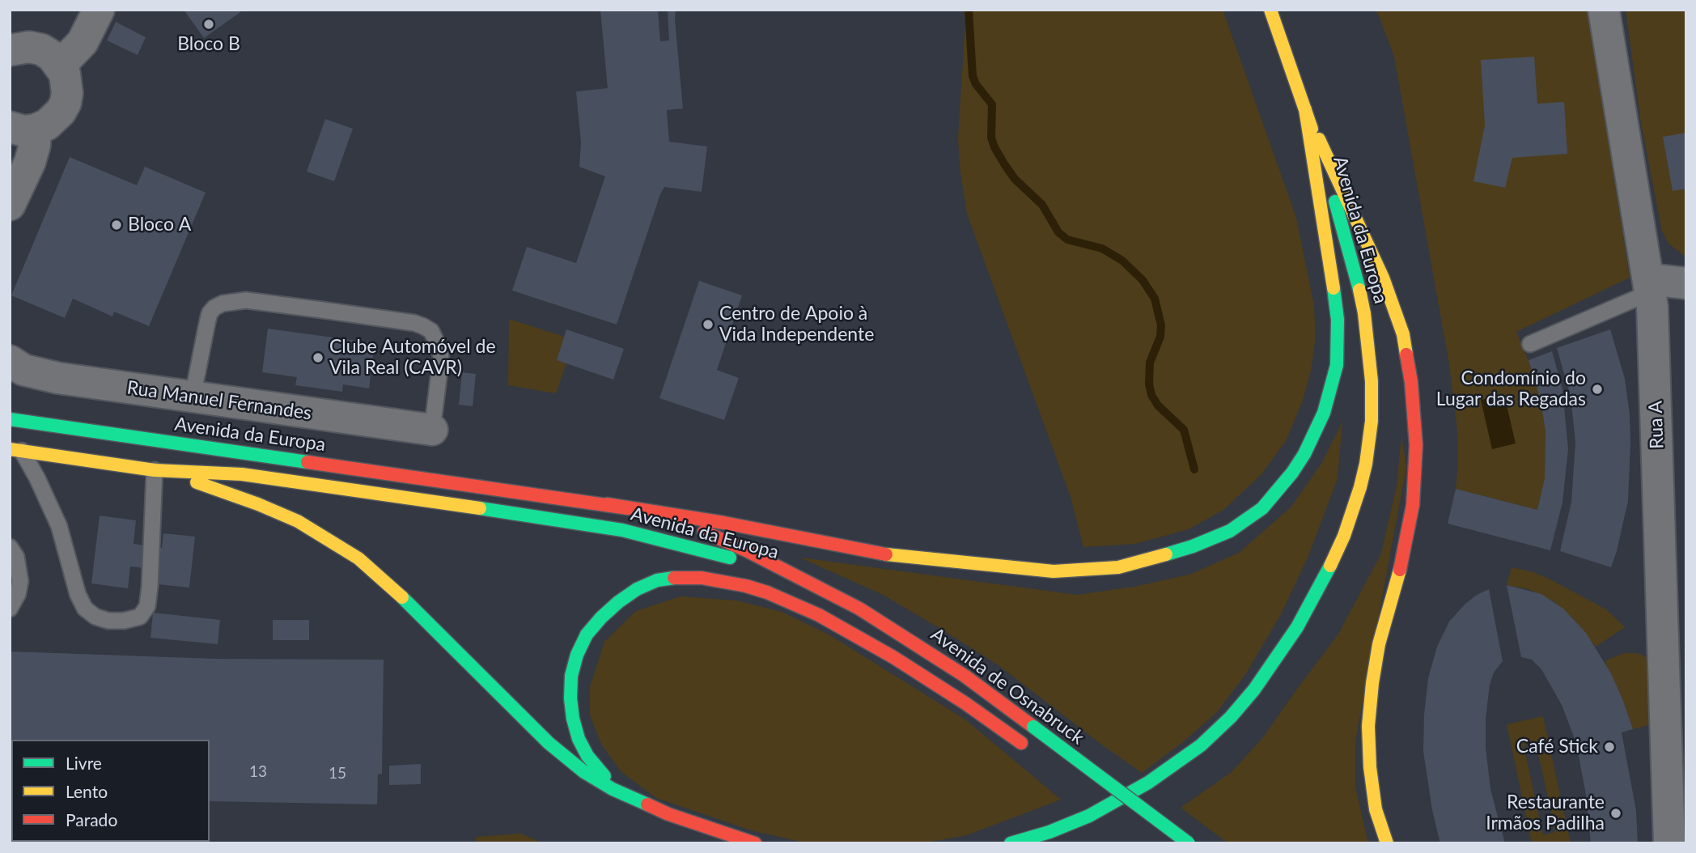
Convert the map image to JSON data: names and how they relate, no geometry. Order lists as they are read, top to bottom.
{
  "streets": {
    "main road": ["Avenida da Europa", "Avenida de Osnabruck"],
    "street": ["Rua Manuel Fernandes", "Rua A"]
  },
  "crossings": [
    ["Avenida da Europa", "Avenida de Osnabruck"]
  ],
  "places": [
    "Bloco B",
    "Bloco A",
    "Centro de Apoio à Vida Independente",
    "Clube Automóvel de Vila Real (CAVR)",
    "Condomínio do Lugar das Regadas",
    "Café Stick",
    "Restaurante Irmãos Padilha"
  ],
  "house_numbers": ["13", "15"],
  "legend": ["Livre", "Lento", "Parado"]
}
